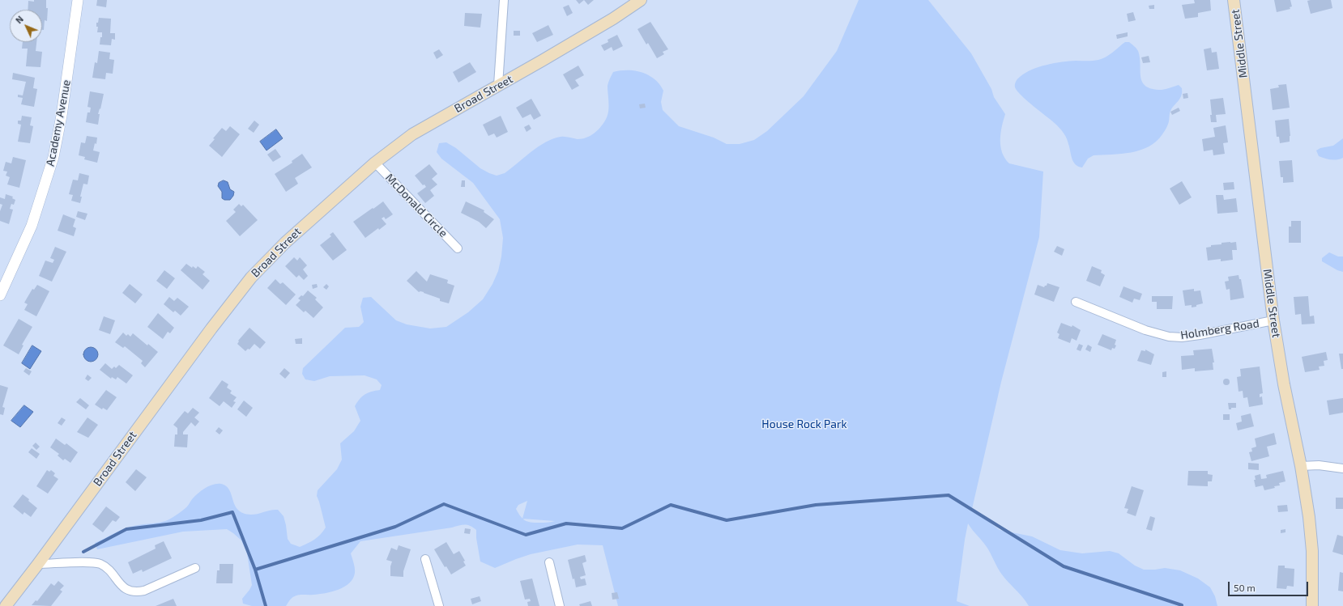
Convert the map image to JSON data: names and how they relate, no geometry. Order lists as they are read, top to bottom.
{
  "streets": {
    "main road": ["Middle Street", "Broad Street"],
    "street": ["Academy Avenue", "McDonald Circle", "Holmberg Road"]
  },
  "crossings": [
    ["Middle Street", "Holmberg Road"],
    ["Broad Street", "McDonald Circle"]
  ],
  "parks": ["House Rock Park"],
  "scale_bar": "50 m",
  "north": "top left"
}
